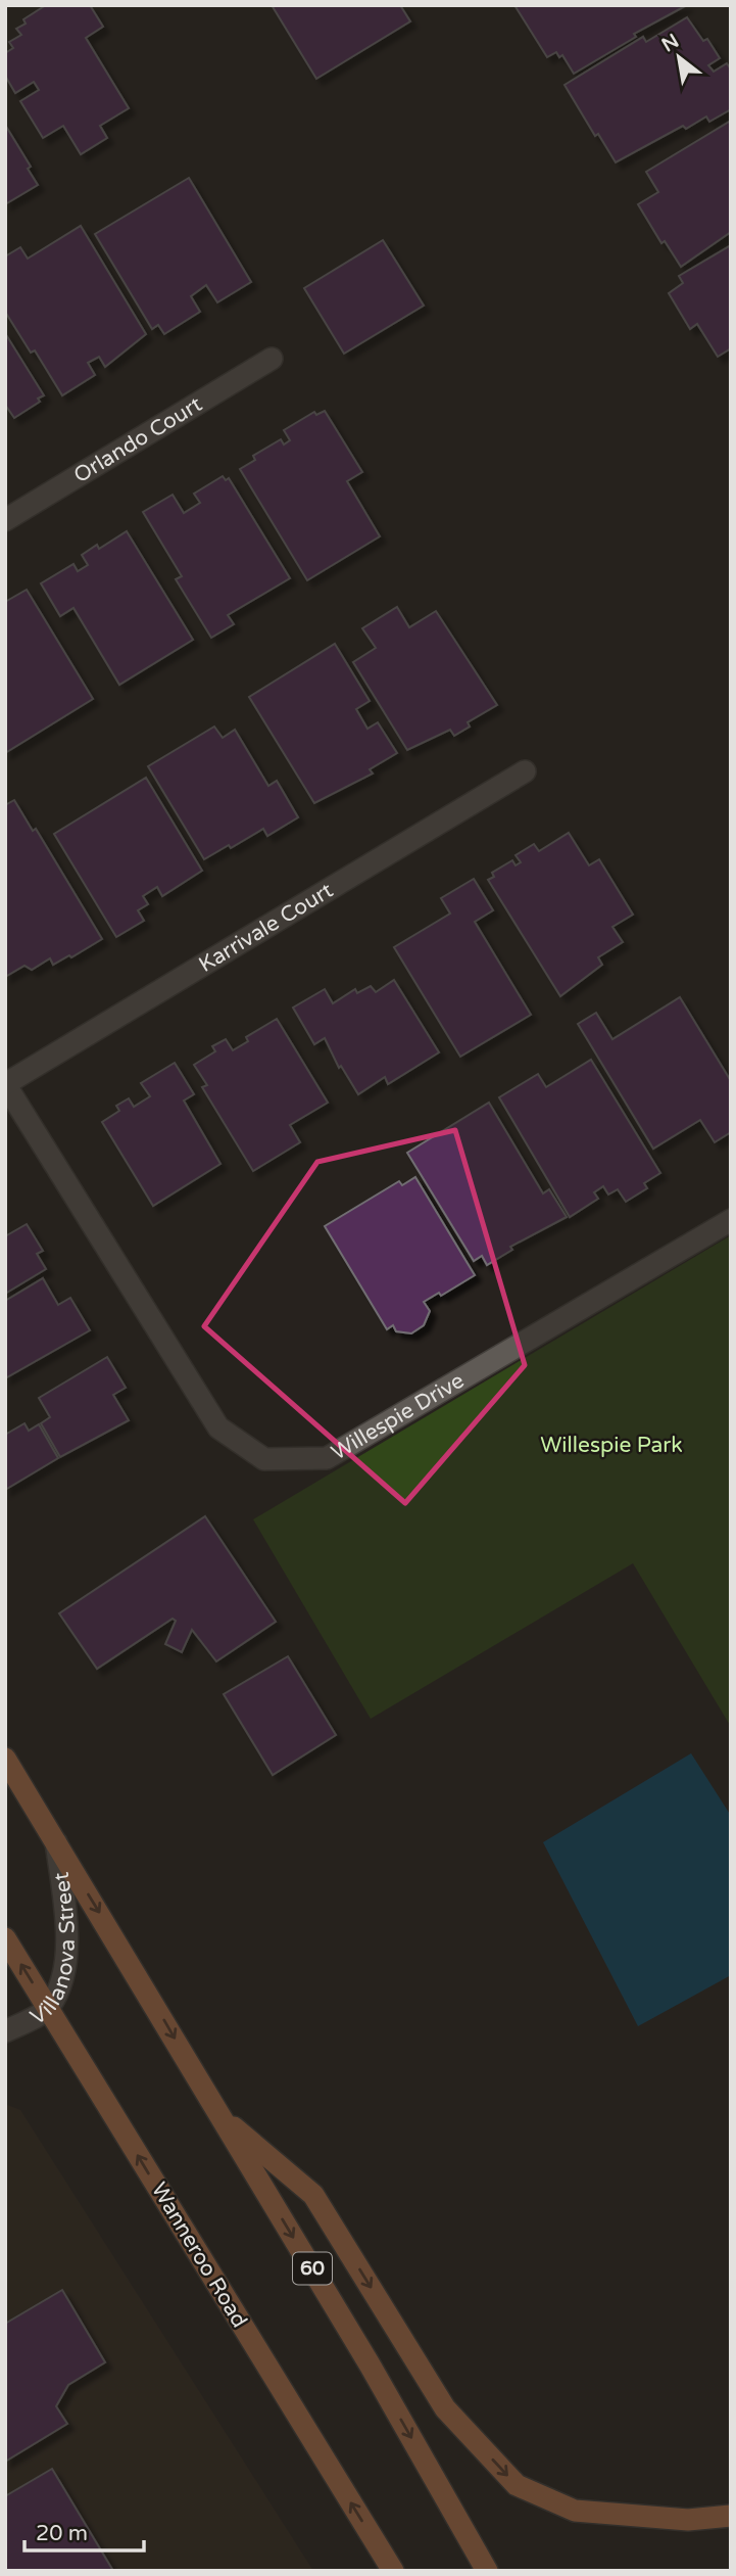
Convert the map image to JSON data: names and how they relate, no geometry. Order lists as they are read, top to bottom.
{
  "streets": {
    "highway": ["Wanneroo Road", "60"],
    "street": [
      "Orlando Court",
      "Karrivale Court",
      "Willespie Drive",
      "Villanova Street"
    ]
  },
  "crossings": [
    ["Karrivale Court", "Willespie Drive"],
    ["Villanova Street", "Wanneroo Road"],
    ["Villanova Street", "60"]
  ],
  "parks": ["Willespie Park"],
  "scale_bar": "20 m",
  "north": "top left"
}
